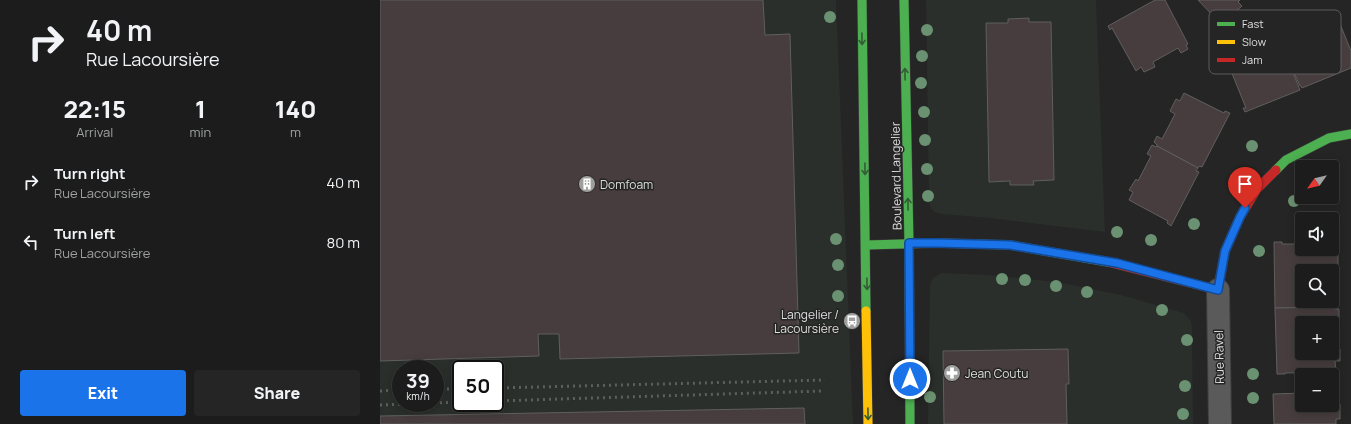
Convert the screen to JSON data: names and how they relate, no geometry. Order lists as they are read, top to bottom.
{
  "streets": {
    "main road": ["Boulevard Langelier"],
    "street": ["Rue Ravel"]
  },
  "places": {
    "building": ["Domfoam"],
    "bus stop": ["Langelier / Lacoursière"],
    "pharmacy": ["Jean Coutu"]
  },
  "legend": ["Fast", "Slow", "Jam"],
  "north": "bottom left",
  "page": {
    "turn": ["40 m", "Rue Lacoursière"],
    "eta": [
      "22:15",
      "Arrival",
      "1",
      "min",
      "140",
      "m"
    ],
    "list": [
      {
        "name": "Turn right",
        "note": "Rue Lacoursière",
        "value": "40 m"
      },
      {
        "name": "Turn left",
        "note": "Rue Lacoursière",
        "value": "80 m"
      }
    ],
    "map_buttons": ["+", "−"],
    "speed": "39 km/h",
    "limit": "50",
    "buttons": ["Exit", "Share"]
  }
}
